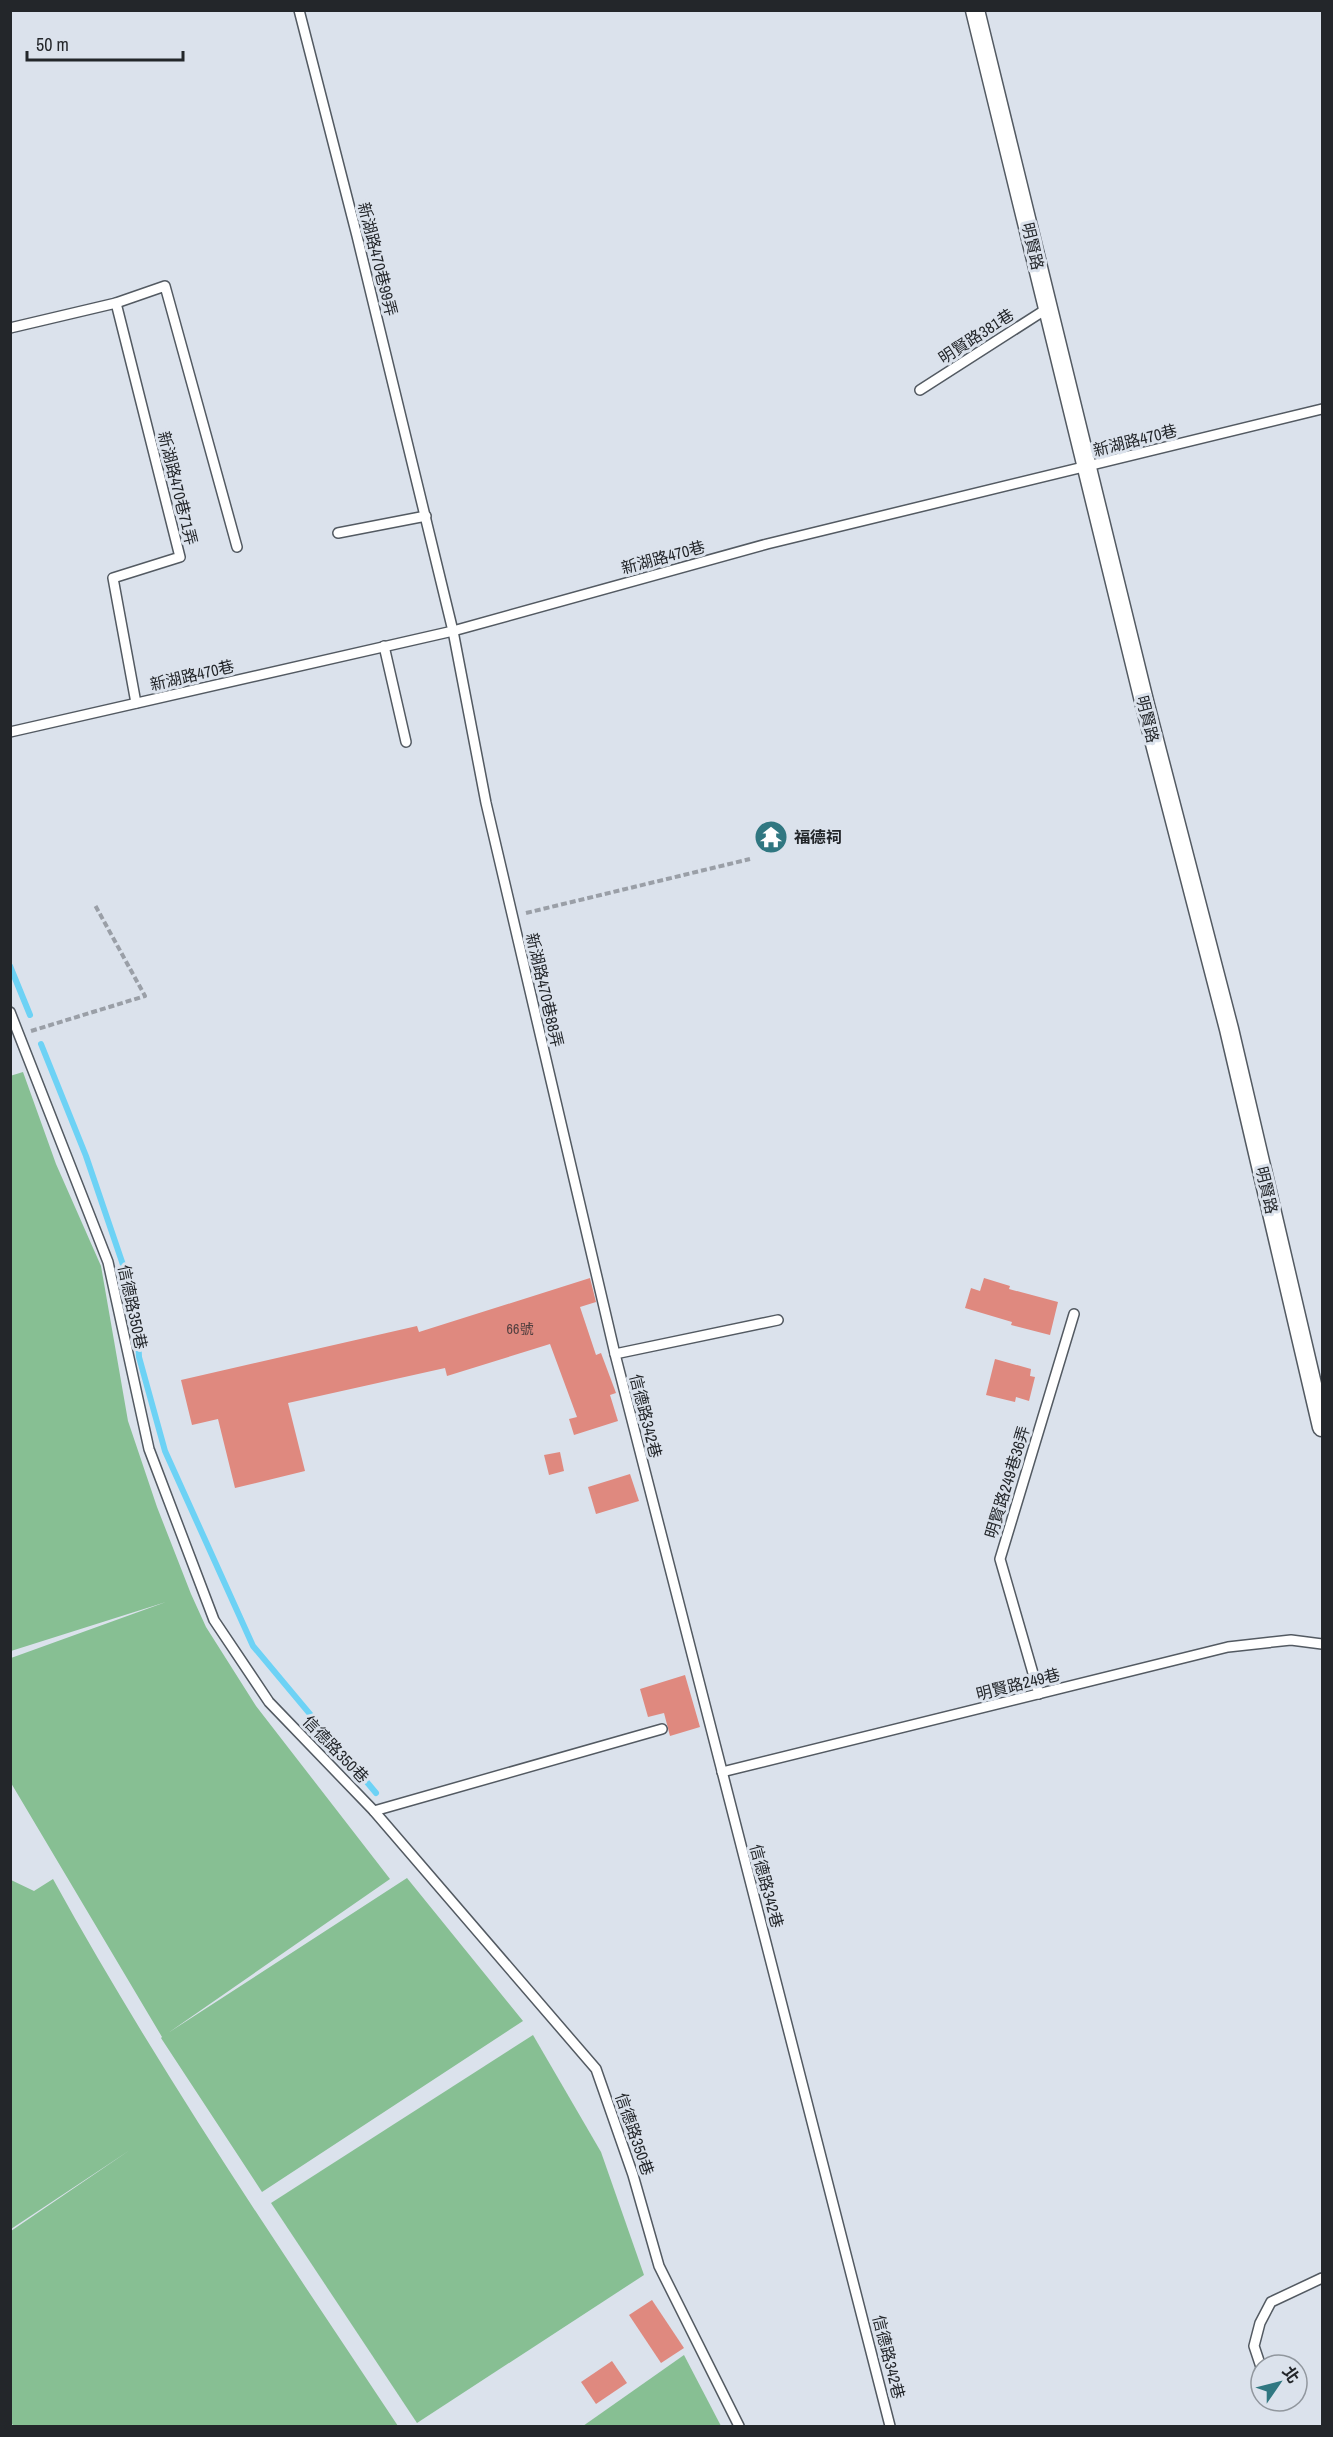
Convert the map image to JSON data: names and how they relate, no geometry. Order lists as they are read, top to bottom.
{
  "streets": {
    "street": ["明賢路"],
    "lane": [
      "新湖路470巷99弄",
      "明賢路381巷",
      "新湖路470巷",
      "新湖路470巷71弄",
      "新湖路470巷88弄",
      "信德路350巷",
      "信德路342巷",
      "明賢路249巷36弄",
      "明賢路249巷"
    ]
  },
  "crossings": [
    ["明賢路", "明賢路381巷"],
    ["明賢路", "新湖路470巷"],
    ["新湖路470巷99弄", "新湖路470巷"],
    ["新湖路470巷99弄", "新湖路470巷88弄"],
    ["新湖路470巷", "新湖路470巷71弄"],
    ["新湖路470巷", "新湖路470巷88弄"],
    ["新湖路470巷88弄", "信德路342巷"],
    ["信德路342巷", "明賢路249巷"],
    ["明賢路249巷36弄", "明賢路249巷"]
  ],
  "places": {
    "temple": ["福德祠"]
  },
  "house_numbers": ["66號"],
  "scale_bar": "50 m",
  "north": "top right"
}
